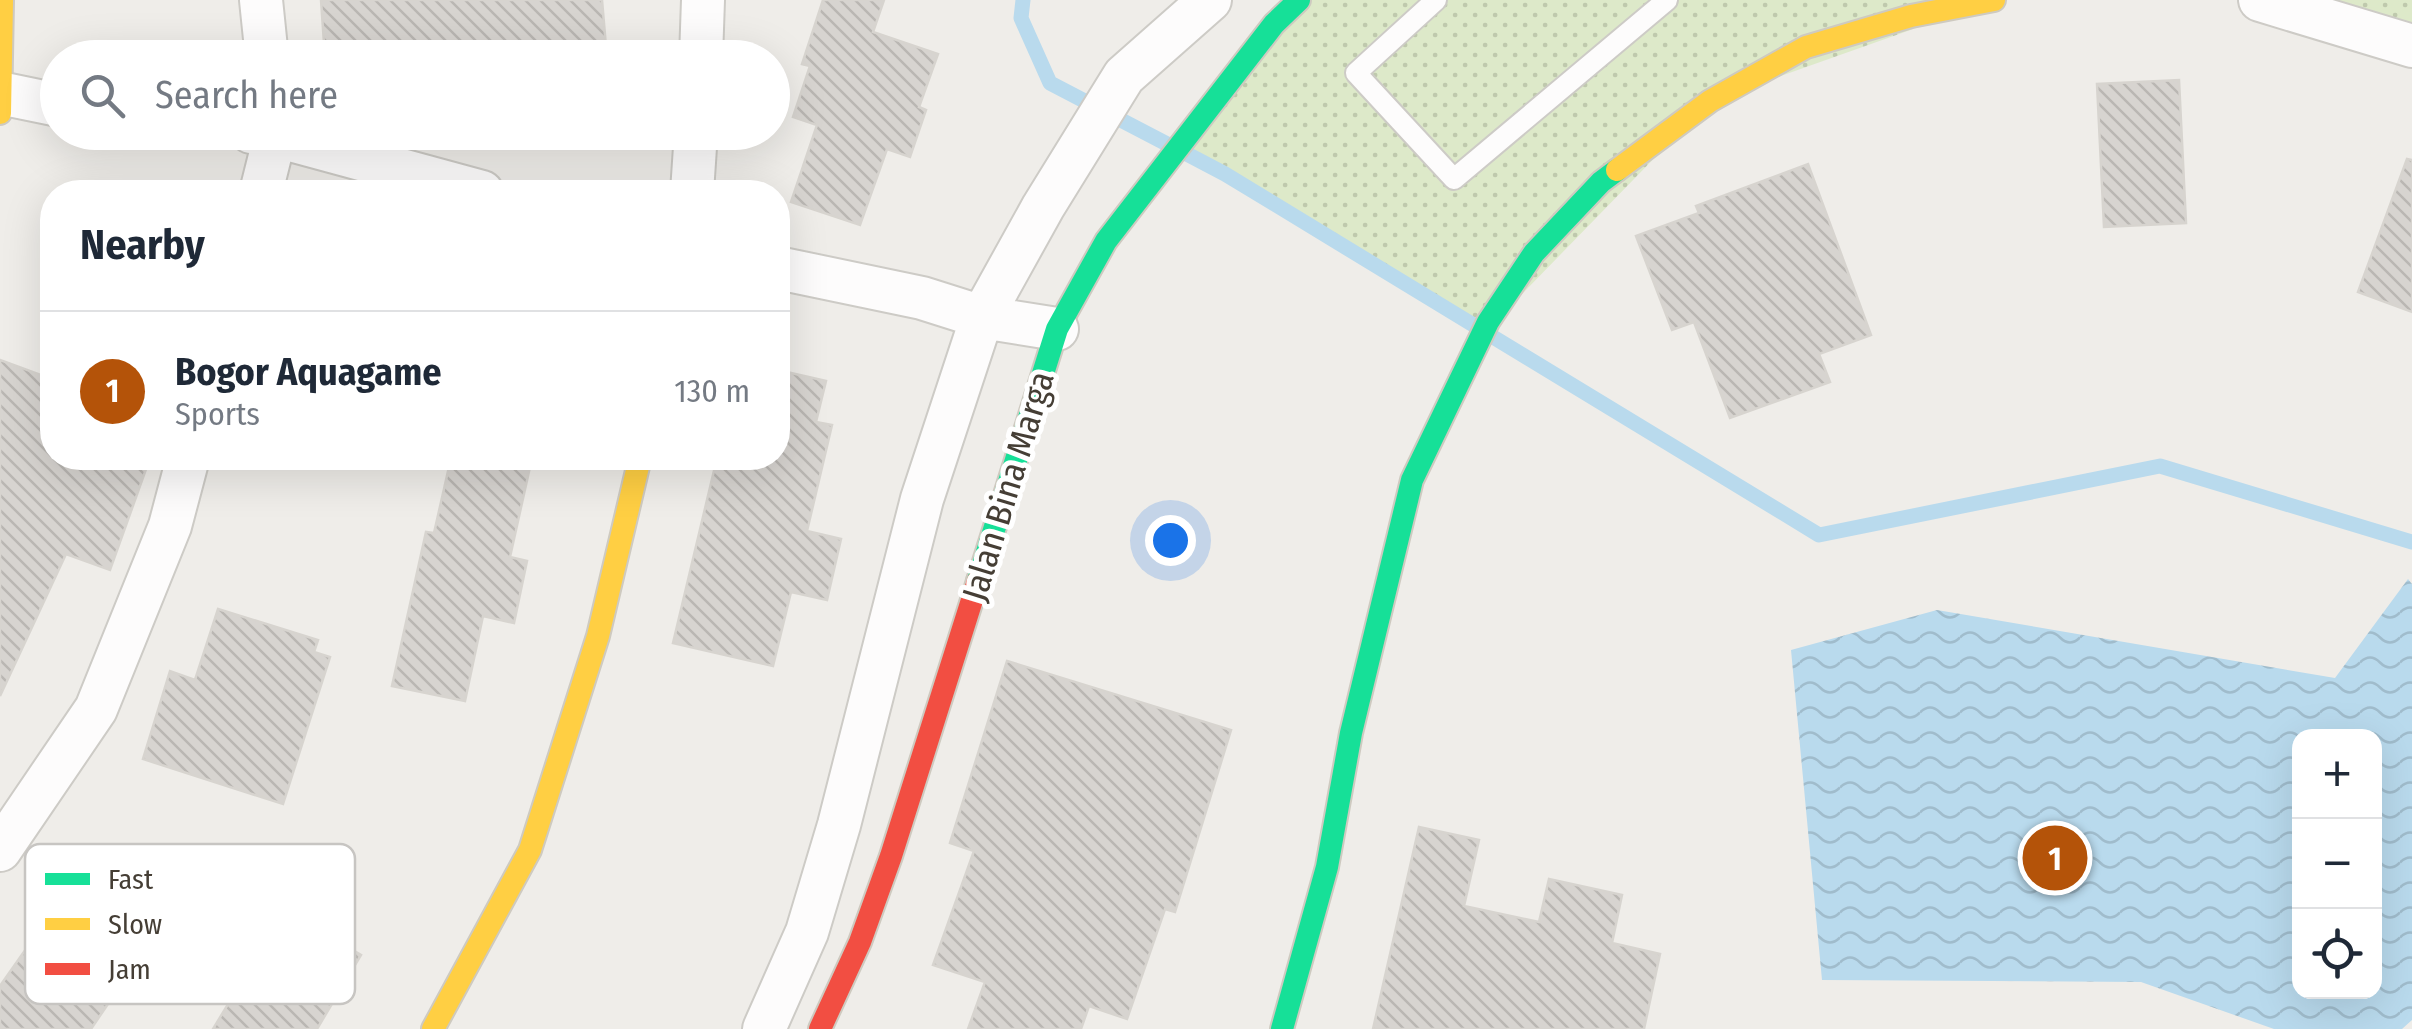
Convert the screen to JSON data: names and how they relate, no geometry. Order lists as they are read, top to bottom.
{
  "streets": {
    "street": ["Jalan Bina Marga"]
  },
  "legend": ["Fast", "Slow", "Jam"],
  "page": {
    "search": "Search here",
    "heading": "Nearby",
    "list": [
      {
        "mark": "1",
        "name": "Bogor Aquagame",
        "note": "Sports",
        "value": "130 m"
      }
    ],
    "map_buttons": ["+", "−"],
    "pins": "1"
  }
}
